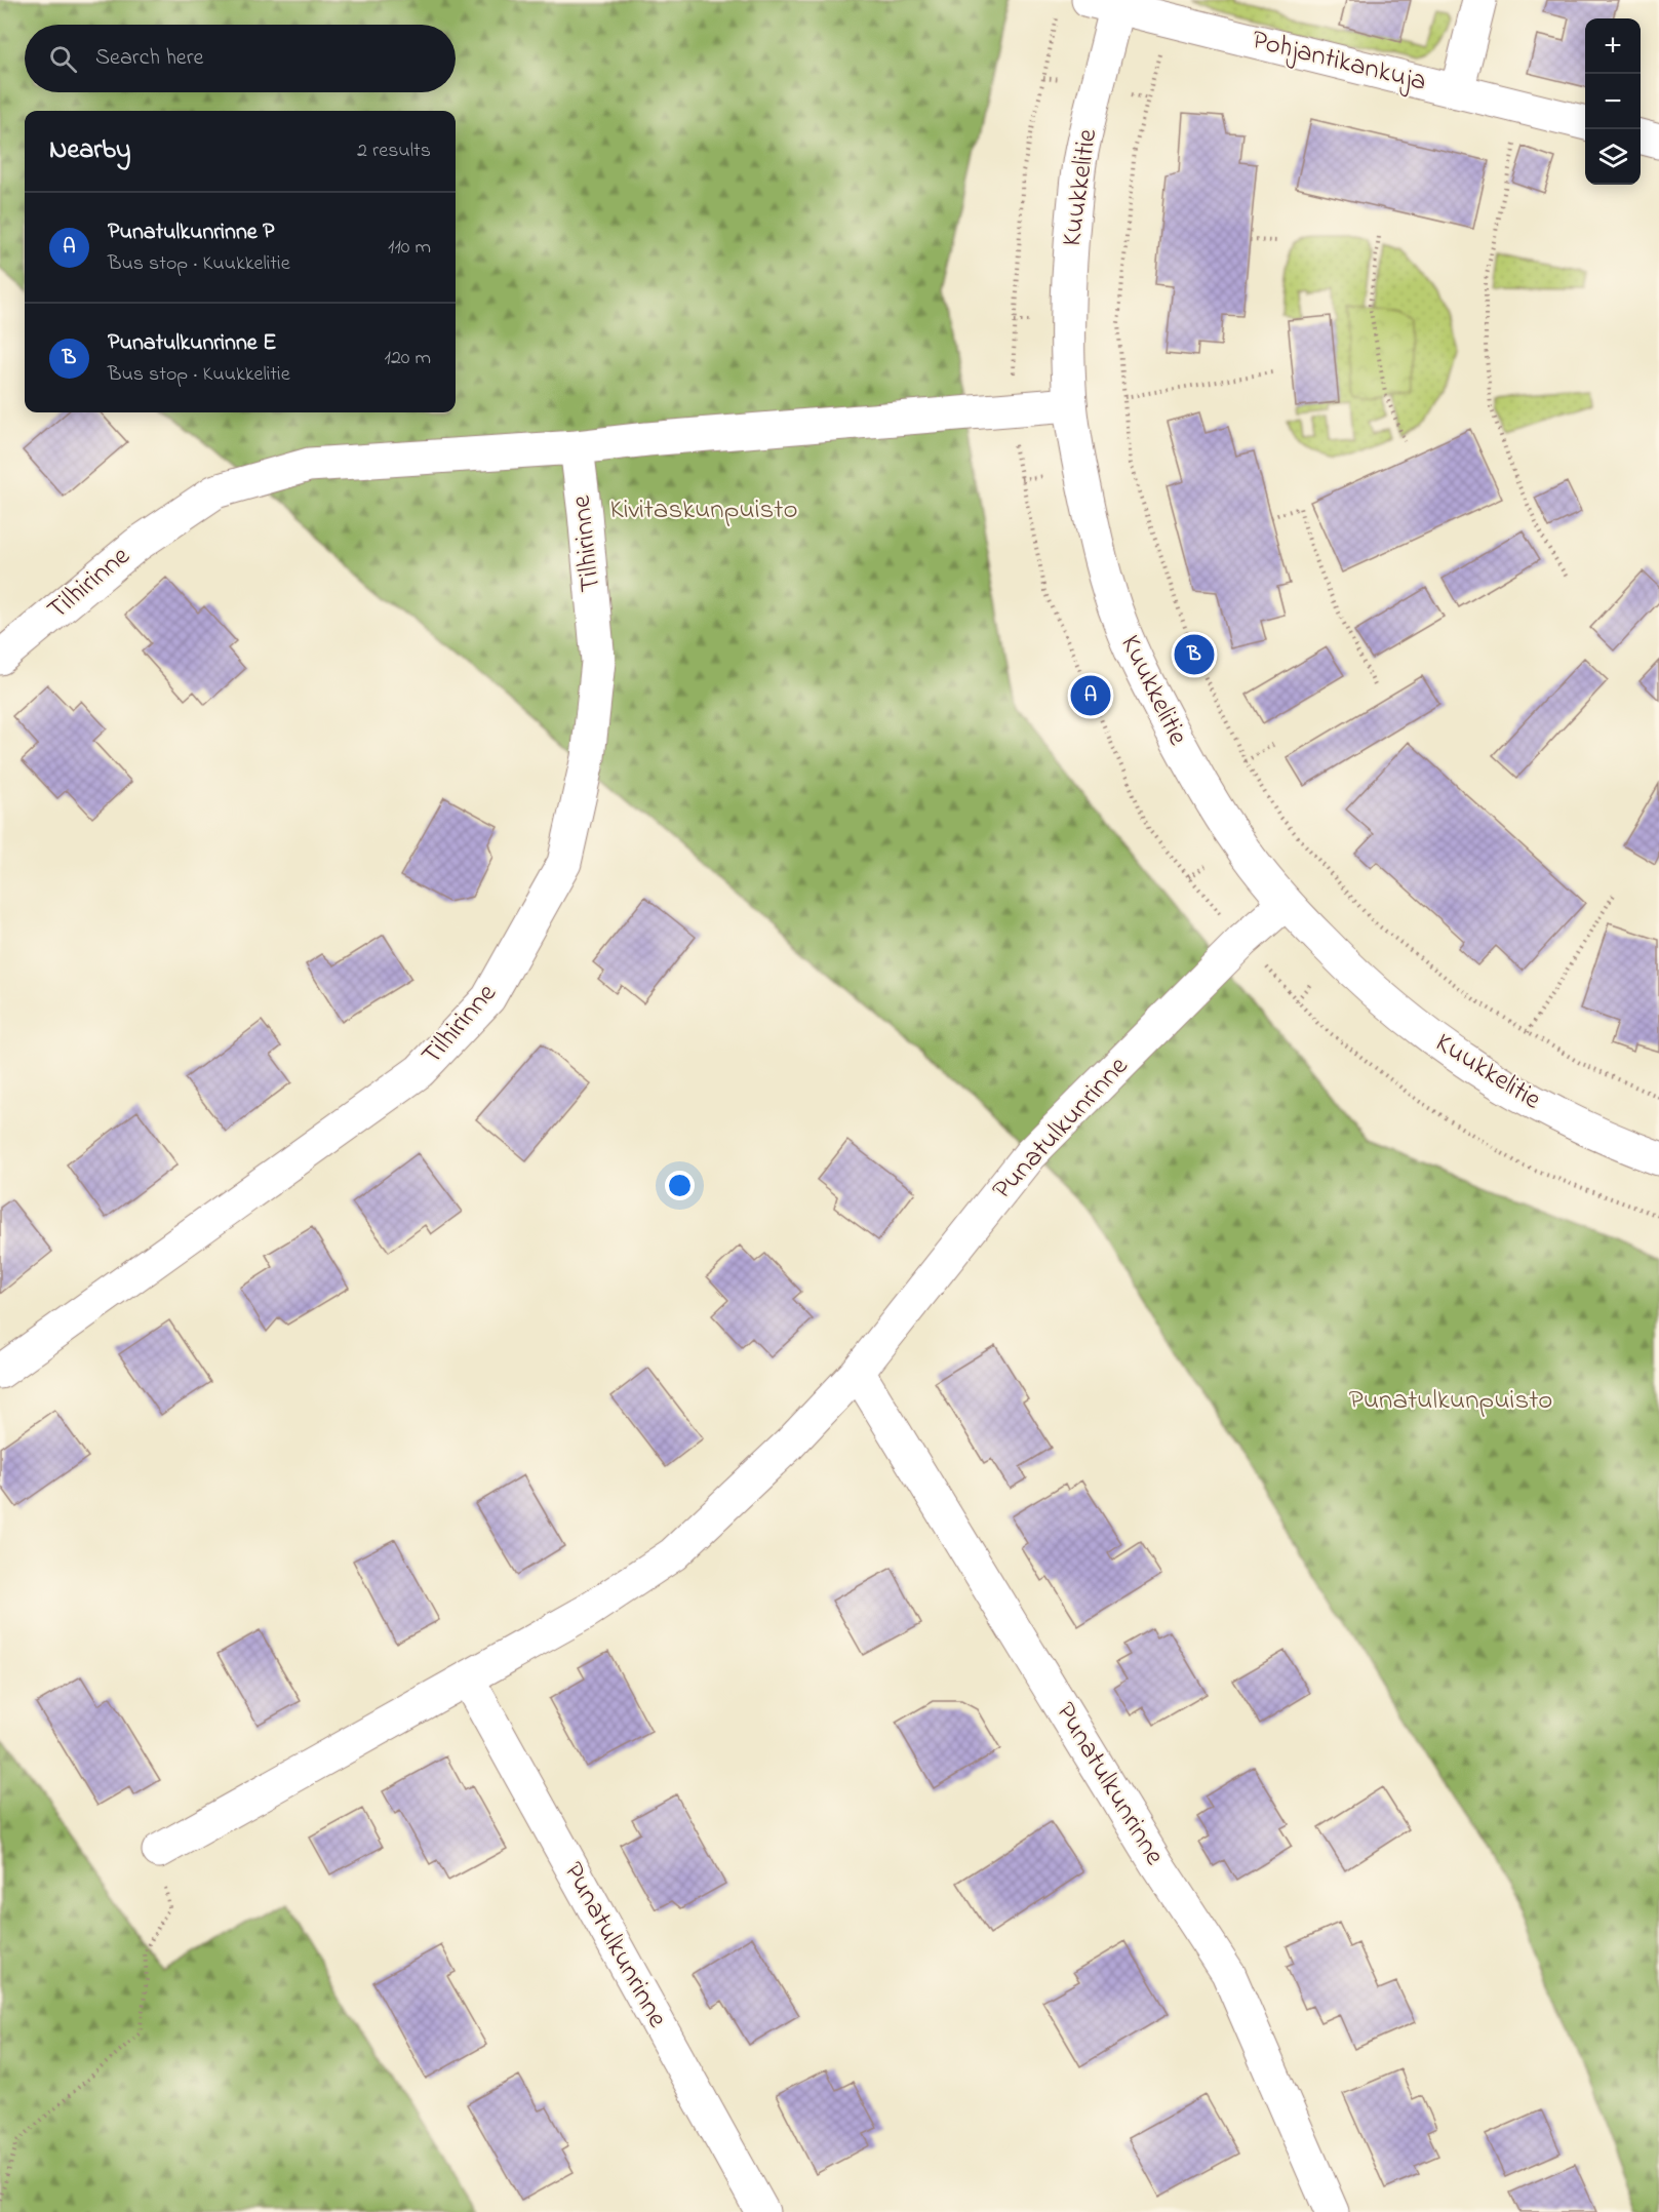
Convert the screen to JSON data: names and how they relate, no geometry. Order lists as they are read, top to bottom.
{
  "streets": {
    "street": [
      "Pohjantikankuja",
      "Kuukkelitie",
      "Tilhirinne",
      "Punatulkunrinne"
    ]
  },
  "crossings": [
    ["Pohjantikankuja", "Kuukkelitie"],
    ["Kuukkelitie", "Tilhirinne"],
    ["Kuukkelitie", "Punatulkunrinne"]
  ],
  "parks": ["Kivitaskunpuisto", "Punatulkunpuisto"],
  "page": {
    "map_buttons": ["+", "−"],
    "search": "Search here",
    "heading": ["Nearby", "2 results"],
    "list": [
      {
        "mark": "A",
        "name": "Punatulkunrinne P",
        "note": "Bus stop · Kuukkelitie",
        "value": "110 m"
      },
      {
        "mark": "B",
        "name": "Punatulkunrinne E",
        "note": "Bus stop · Kuukkelitie",
        "value": "120 m"
      }
    ],
    "pins": ["B", "A"]
  }
}
